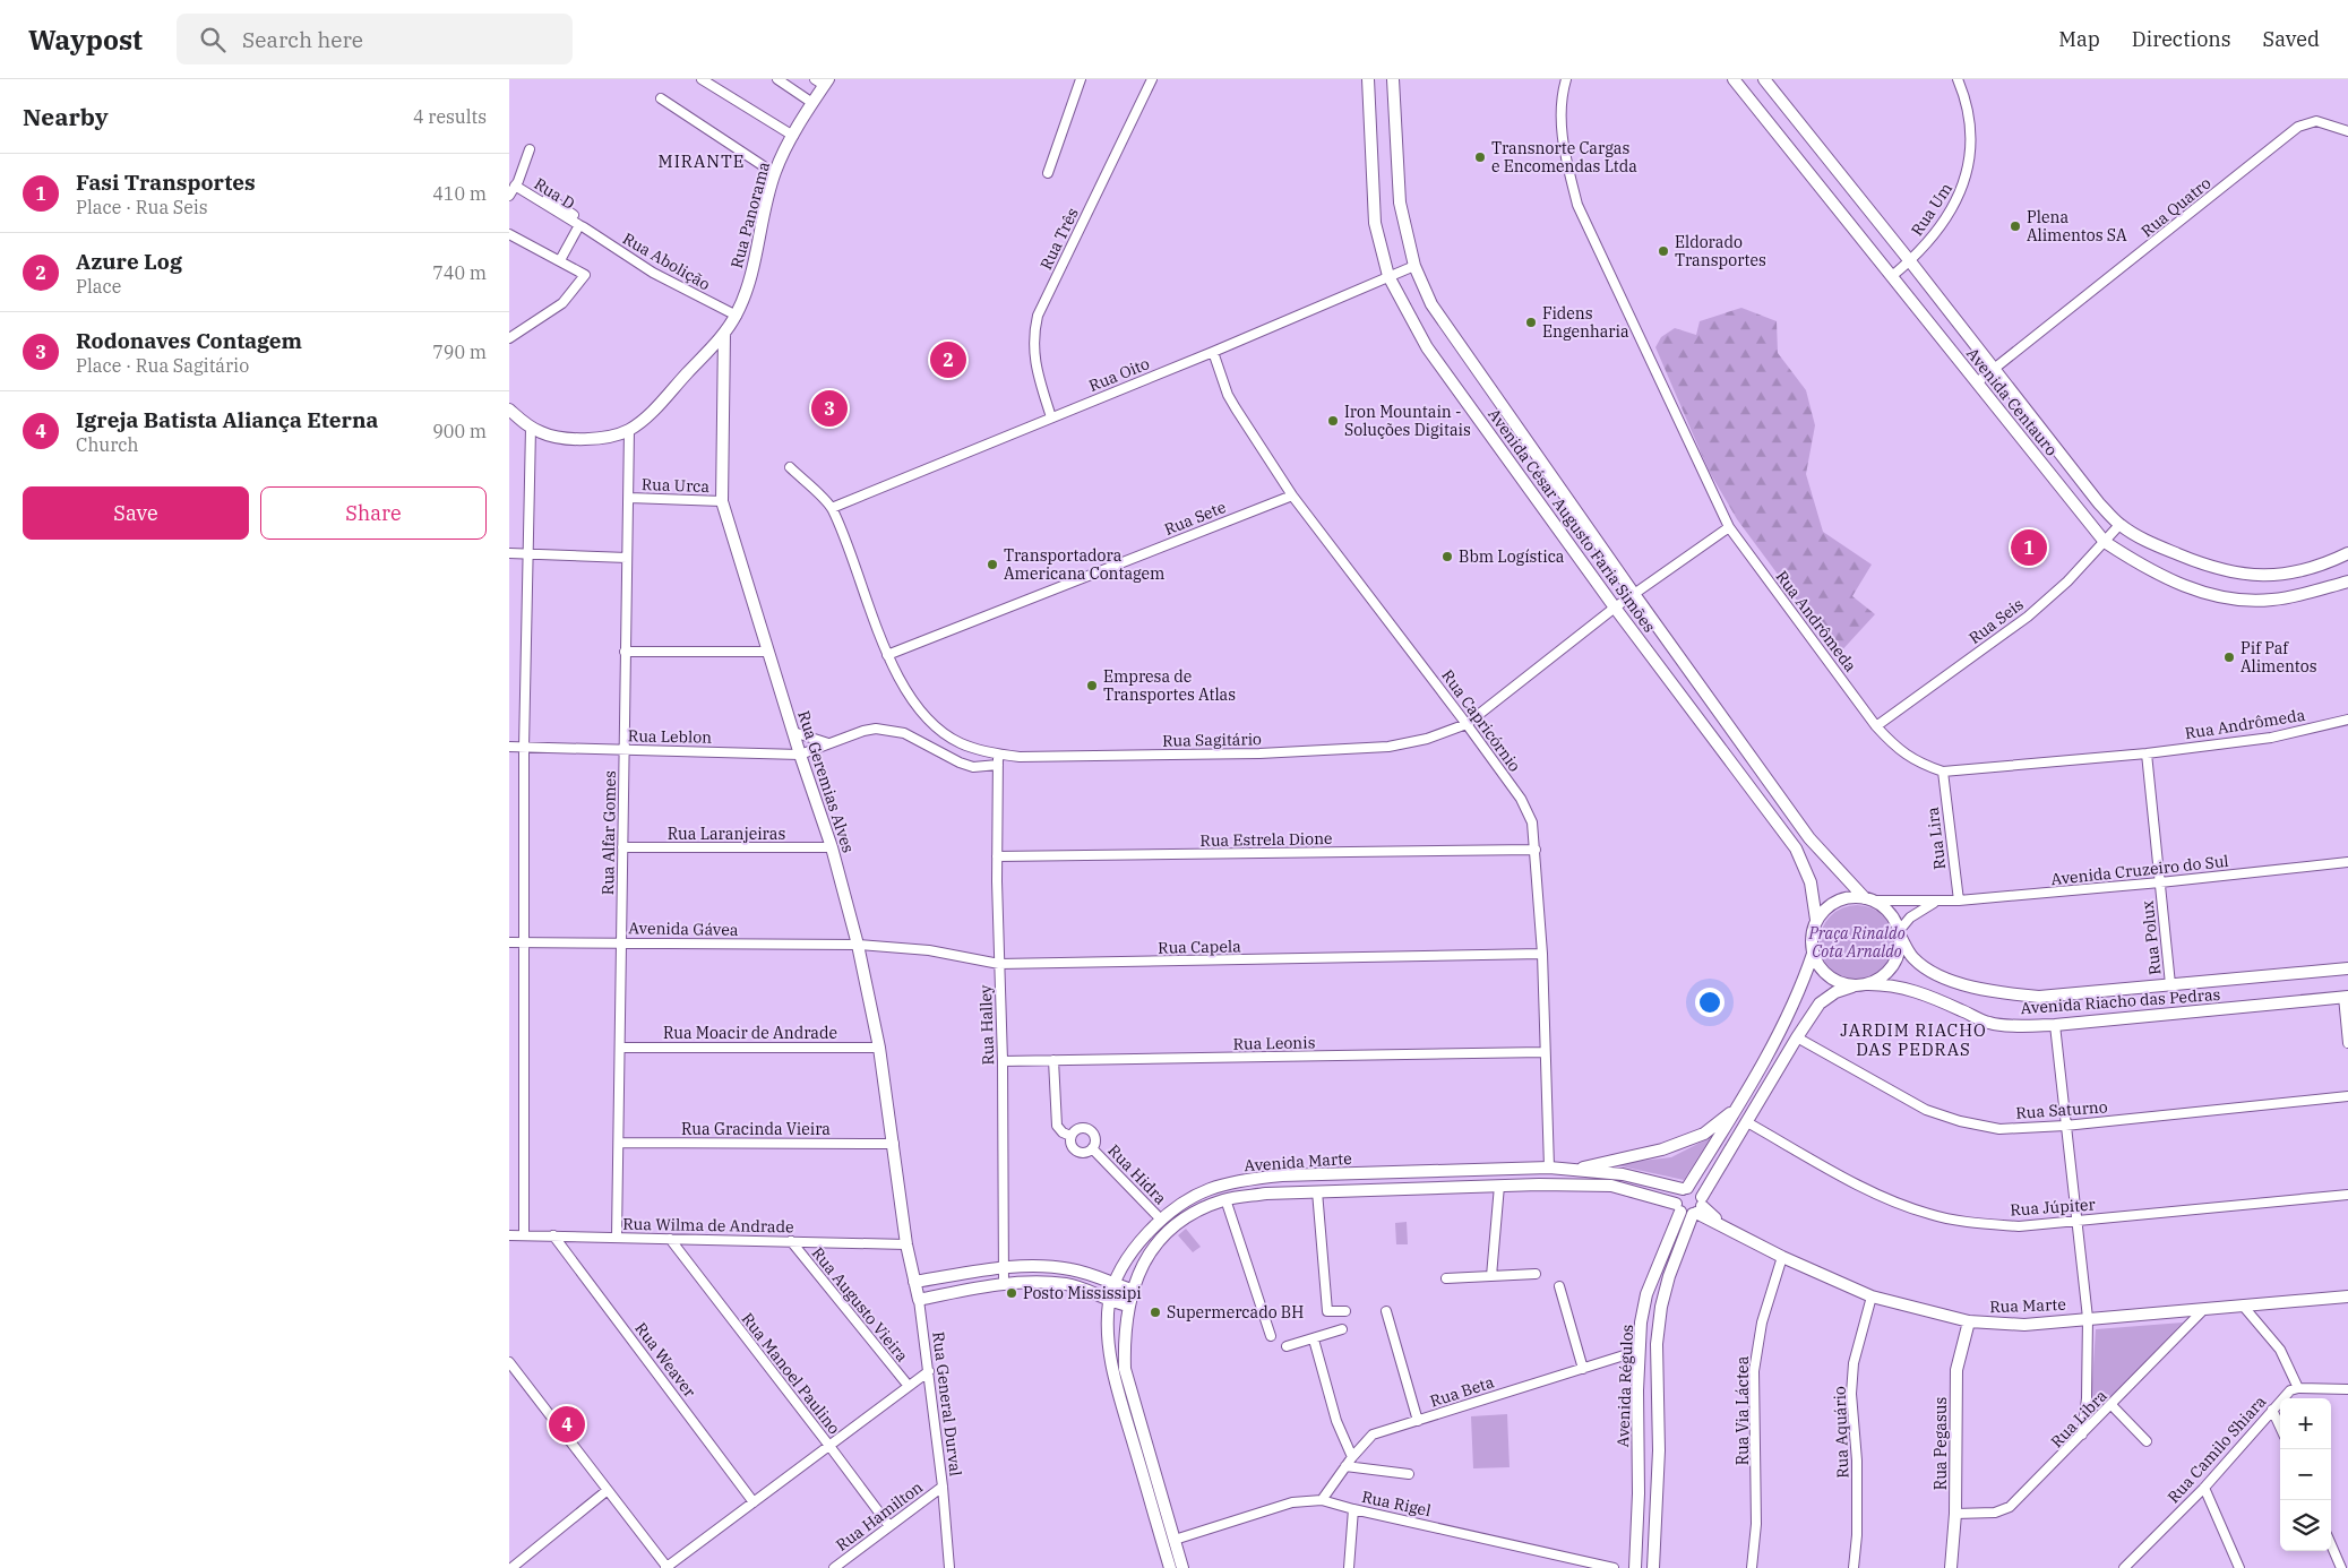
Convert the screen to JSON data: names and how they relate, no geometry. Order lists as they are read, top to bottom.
{
  "streets": {
    "street": [
      "Rua D",
      "Rua Quatro",
      "Rua Um",
      "Rua Panorama",
      "Rua Três",
      "Rua Abolição",
      "Rua Oito",
      "Avenida Centauro",
      "Rua Urca",
      "Rua Sete",
      "Avenida César Augusto Faria Simões",
      "Rua Andrômeda",
      "Rua Seis",
      "Rua Capricórnio",
      "Rua Leblon",
      "Rua Sagitário",
      "Rua Geremias Alves",
      "Rua Alfar Gomes",
      "Rua Laranjeiras",
      "Rua Lira",
      "Rua Estrela Dione",
      "Avenida Cruzeiro do Sul",
      "Avenida Gávea",
      "Rua Polux",
      "Rua Capela",
      "Avenida Riacho das Pedras",
      "Rua Halley",
      "Rua Moacir de Andrade",
      "Rua Leonis",
      "Rua Saturno",
      "Rua Gracinda Vieira",
      "Avenida Marte",
      "Rua Hidra",
      "Rua Júpiter",
      "Rua Wilma de Andrade",
      "Rua Augusto Vieira",
      "Rua Marte",
      "Rua Weaver",
      "Rua Manoel Paulino",
      "Avenida Régulos",
      "Rua Beta",
      "Rua General Durval",
      "Rua Via Láctea",
      "Rua Libra",
      "Rua Aquário",
      "Rua Pegasus",
      "Rua Camilo Shiara",
      "Rua Rigel",
      "Rua Hamilton"
    ]
  },
  "crossings": [
    ["Rua D", "Rua Abolição"],
    ["Rua Quatro", "Avenida Centauro"],
    ["Rua Um", "Avenida Centauro"],
    ["Rua Panorama", "Rua Abolição"],
    ["Rua Panorama", "Rua Geremias Alves"],
    ["Rua Panorama", "Rua Alfar Gomes"],
    ["Rua Três", "Rua Oito"],
    ["Rua Oito", "Avenida César Augusto Faria Simões"],
    ["Rua Oito", "Rua Capricórnio"],
    ["Rua Oito", "Rua Sagitário"],
    ["Avenida Centauro", "Rua Seis"],
    ["Rua Urca", "Rua Geremias Alves"],
    ["Rua Urca", "Rua Alfar Gomes"],
    ["Rua Sete", "Rua Capricórnio"],
    ["Rua Sete", "Rua Sagitário"],
    ["Avenida César Augusto Faria Simões", "Rua Sagitário"],
    ["Avenida César Augusto Faria Simões", "Avenida Cruzeiro do Sul"],
    ["Avenida César Augusto Faria Simões", "Avenida Riacho das Pedras"],
    ["Avenida César Augusto Faria Simões", "Avenida Régulos"],
    ["Rua Andrômeda", "Rua Seis"],
    ["Rua Andrômeda", "Rua Sagitário"],
    ["Rua Andrômeda", "Rua Lira"],
    ["Rua Andrômeda", "Rua Polux"],
    ["Rua Capricórnio", "Rua Sagitário"],
    ["Rua Capricórnio", "Rua Estrela Dione"],
    ["Rua Capricórnio", "Rua Capela"],
    ["Rua Capricórnio", "Rua Leonis"],
    ["Rua Capricórnio", "Avenida Marte"],
    ["Rua Leblon", "Rua Geremias Alves"],
    ["Rua Leblon", "Rua Alfar Gomes"],
    ["Rua Leblon", "Rua Halley"],
    ["Rua Sagitário", "Rua Halley"],
    ["Rua Geremias Alves", "Rua Laranjeiras"],
    ["Rua Geremias Alves", "Avenida Gávea"],
    ["Rua Geremias Alves", "Rua Capela"],
    ["Rua Geremias Alves", "Rua Moacir de Andrade"],
    ["Rua Geremias Alves", "Rua Gracinda Vieira"],
    ["Rua Geremias Alves", "Rua Wilma de Andrade"],
    ["Rua Geremias Alves", "Rua General Durval"],
    ["Rua Alfar Gomes", "Rua Laranjeiras"],
    ["Rua Alfar Gomes", "Avenida Gávea"],
    ["Rua Alfar Gomes", "Rua Moacir de Andrade"],
    ["Rua Alfar Gomes", "Rua Gracinda Vieira"],
    ["Rua Alfar Gomes", "Rua Wilma de Andrade"],
    ["Rua Lira", "Avenida Cruzeiro do Sul"],
    ["Rua Estrela Dione", "Rua Halley"],
    ["Avenida Cruzeiro do Sul", "Rua Polux"],
    ["Avenida Cruzeiro do Sul", "Avenida Riacho das Pedras"],
    ["Avenida Cruzeiro do Sul", "Avenida Régulos"],
    ["Avenida Gávea", "Rua Capela"],
    ["Rua Polux", "Avenida Riacho das Pedras"],
    ["Rua Capela", "Rua Halley"],
    ["Avenida Riacho das Pedras", "Avenida Régulos"],
    ["Rua Halley", "Rua Leonis"],
    ["Rua Saturno", "Avenida Régulos"],
    ["Avenida Marte", "Rua Hidra"],
    ["Avenida Marte", "Rua Marte"],
    ["Avenida Marte", "Avenida Régulos"],
    ["Avenida Marte", "Rua Rigel"],
    ["Rua Júpiter", "Avenida Régulos"],
    ["Rua Wilma de Andrade", "Rua Augusto Vieira"],
    ["Rua Wilma de Andrade", "Rua Weaver"],
    ["Rua Wilma de Andrade", "Rua Manoel Paulino"],
    ["Rua Wilma de Andrade", "Rua General Durval"],
    ["Rua Marte", "Avenida Régulos"],
    ["Rua Marte", "Rua Via Láctea"],
    ["Rua Marte", "Rua Libra"],
    ["Rua Marte", "Rua Aquário"],
    ["Rua Marte", "Rua Pegasus"],
    ["Rua Manoel Paulino", "Rua Hamilton"],
    ["Avenida Régulos", "Rua Beta"],
    ["Rua Beta", "Rua Rigel"],
    ["Rua General Durval", "Rua Hamilton"],
    ["Rua Libra", "Rua Pegasus"]
  ],
  "districts": ["MIRANTE", "JARDIM RIACHO DAS PEDRAS"],
  "parks": ["Praça Rinaldo Cota Arnaldo"],
  "places": [
    "Transnorte Cargas e Encomendas Ltda",
    "Plena Alimentos SA",
    "Eldorado Transportes",
    "Fidens Engenharia",
    "Iron Mountain - Soluções Digitais",
    "Bbm Logística",
    "Transportadora Americana Contagem",
    "Pif Paf Alimentos",
    "Empresa de Transportes Atlas",
    "Posto Mississipi",
    "Supermercado BH"
  ],
  "page": {
    "header": "Waypost",
    "search": "Search here",
    "nav": ["Map", "Directions", "Saved"],
    "heading": ["Nearby", "4 results"],
    "list": [
      {
        "mark": "1",
        "name": "Fasi Transportes",
        "note": "Place · Rua Seis",
        "value": "410 m"
      },
      {
        "mark": "2",
        "name": "Azure Log",
        "note": "Place",
        "value": "740 m"
      },
      {
        "mark": "3",
        "name": "Rodonaves Contagem",
        "note": "Place · Rua Sagitário",
        "value": "790 m"
      },
      {
        "mark": "4",
        "name": "Igreja Batista Aliança Eterna",
        "note": "Church",
        "value": "900 m"
      }
    ],
    "pins": [
      "2",
      "3",
      "1",
      "4"
    ],
    "buttons": ["Save", "Share"],
    "map_buttons": ["+", "−"]
  }
}
